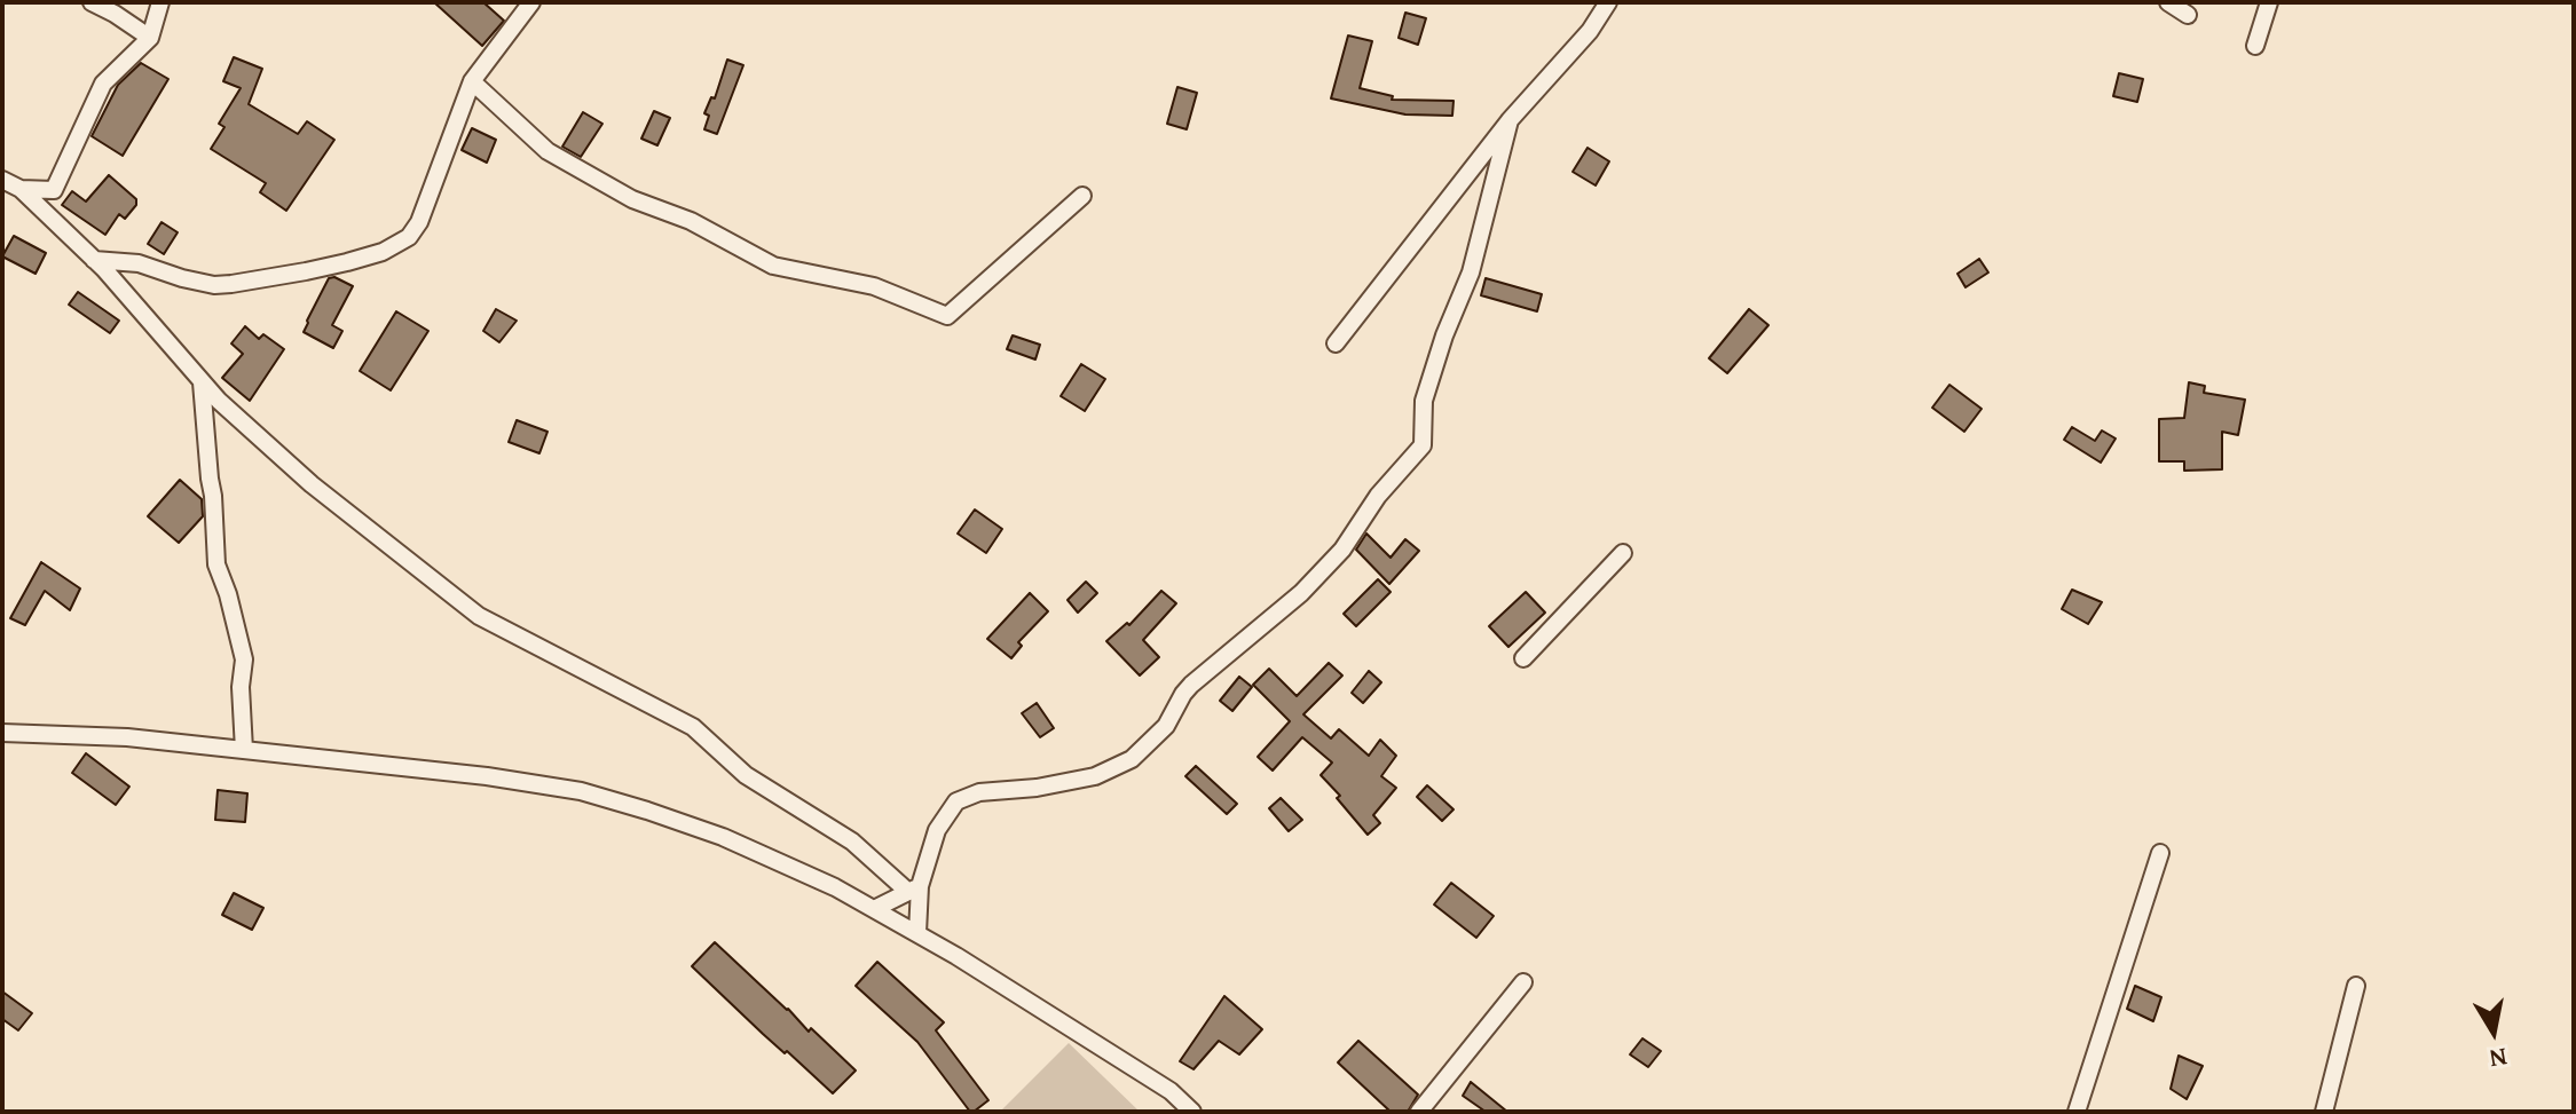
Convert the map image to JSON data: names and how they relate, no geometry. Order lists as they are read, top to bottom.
{
  "north": "bottom"
}
